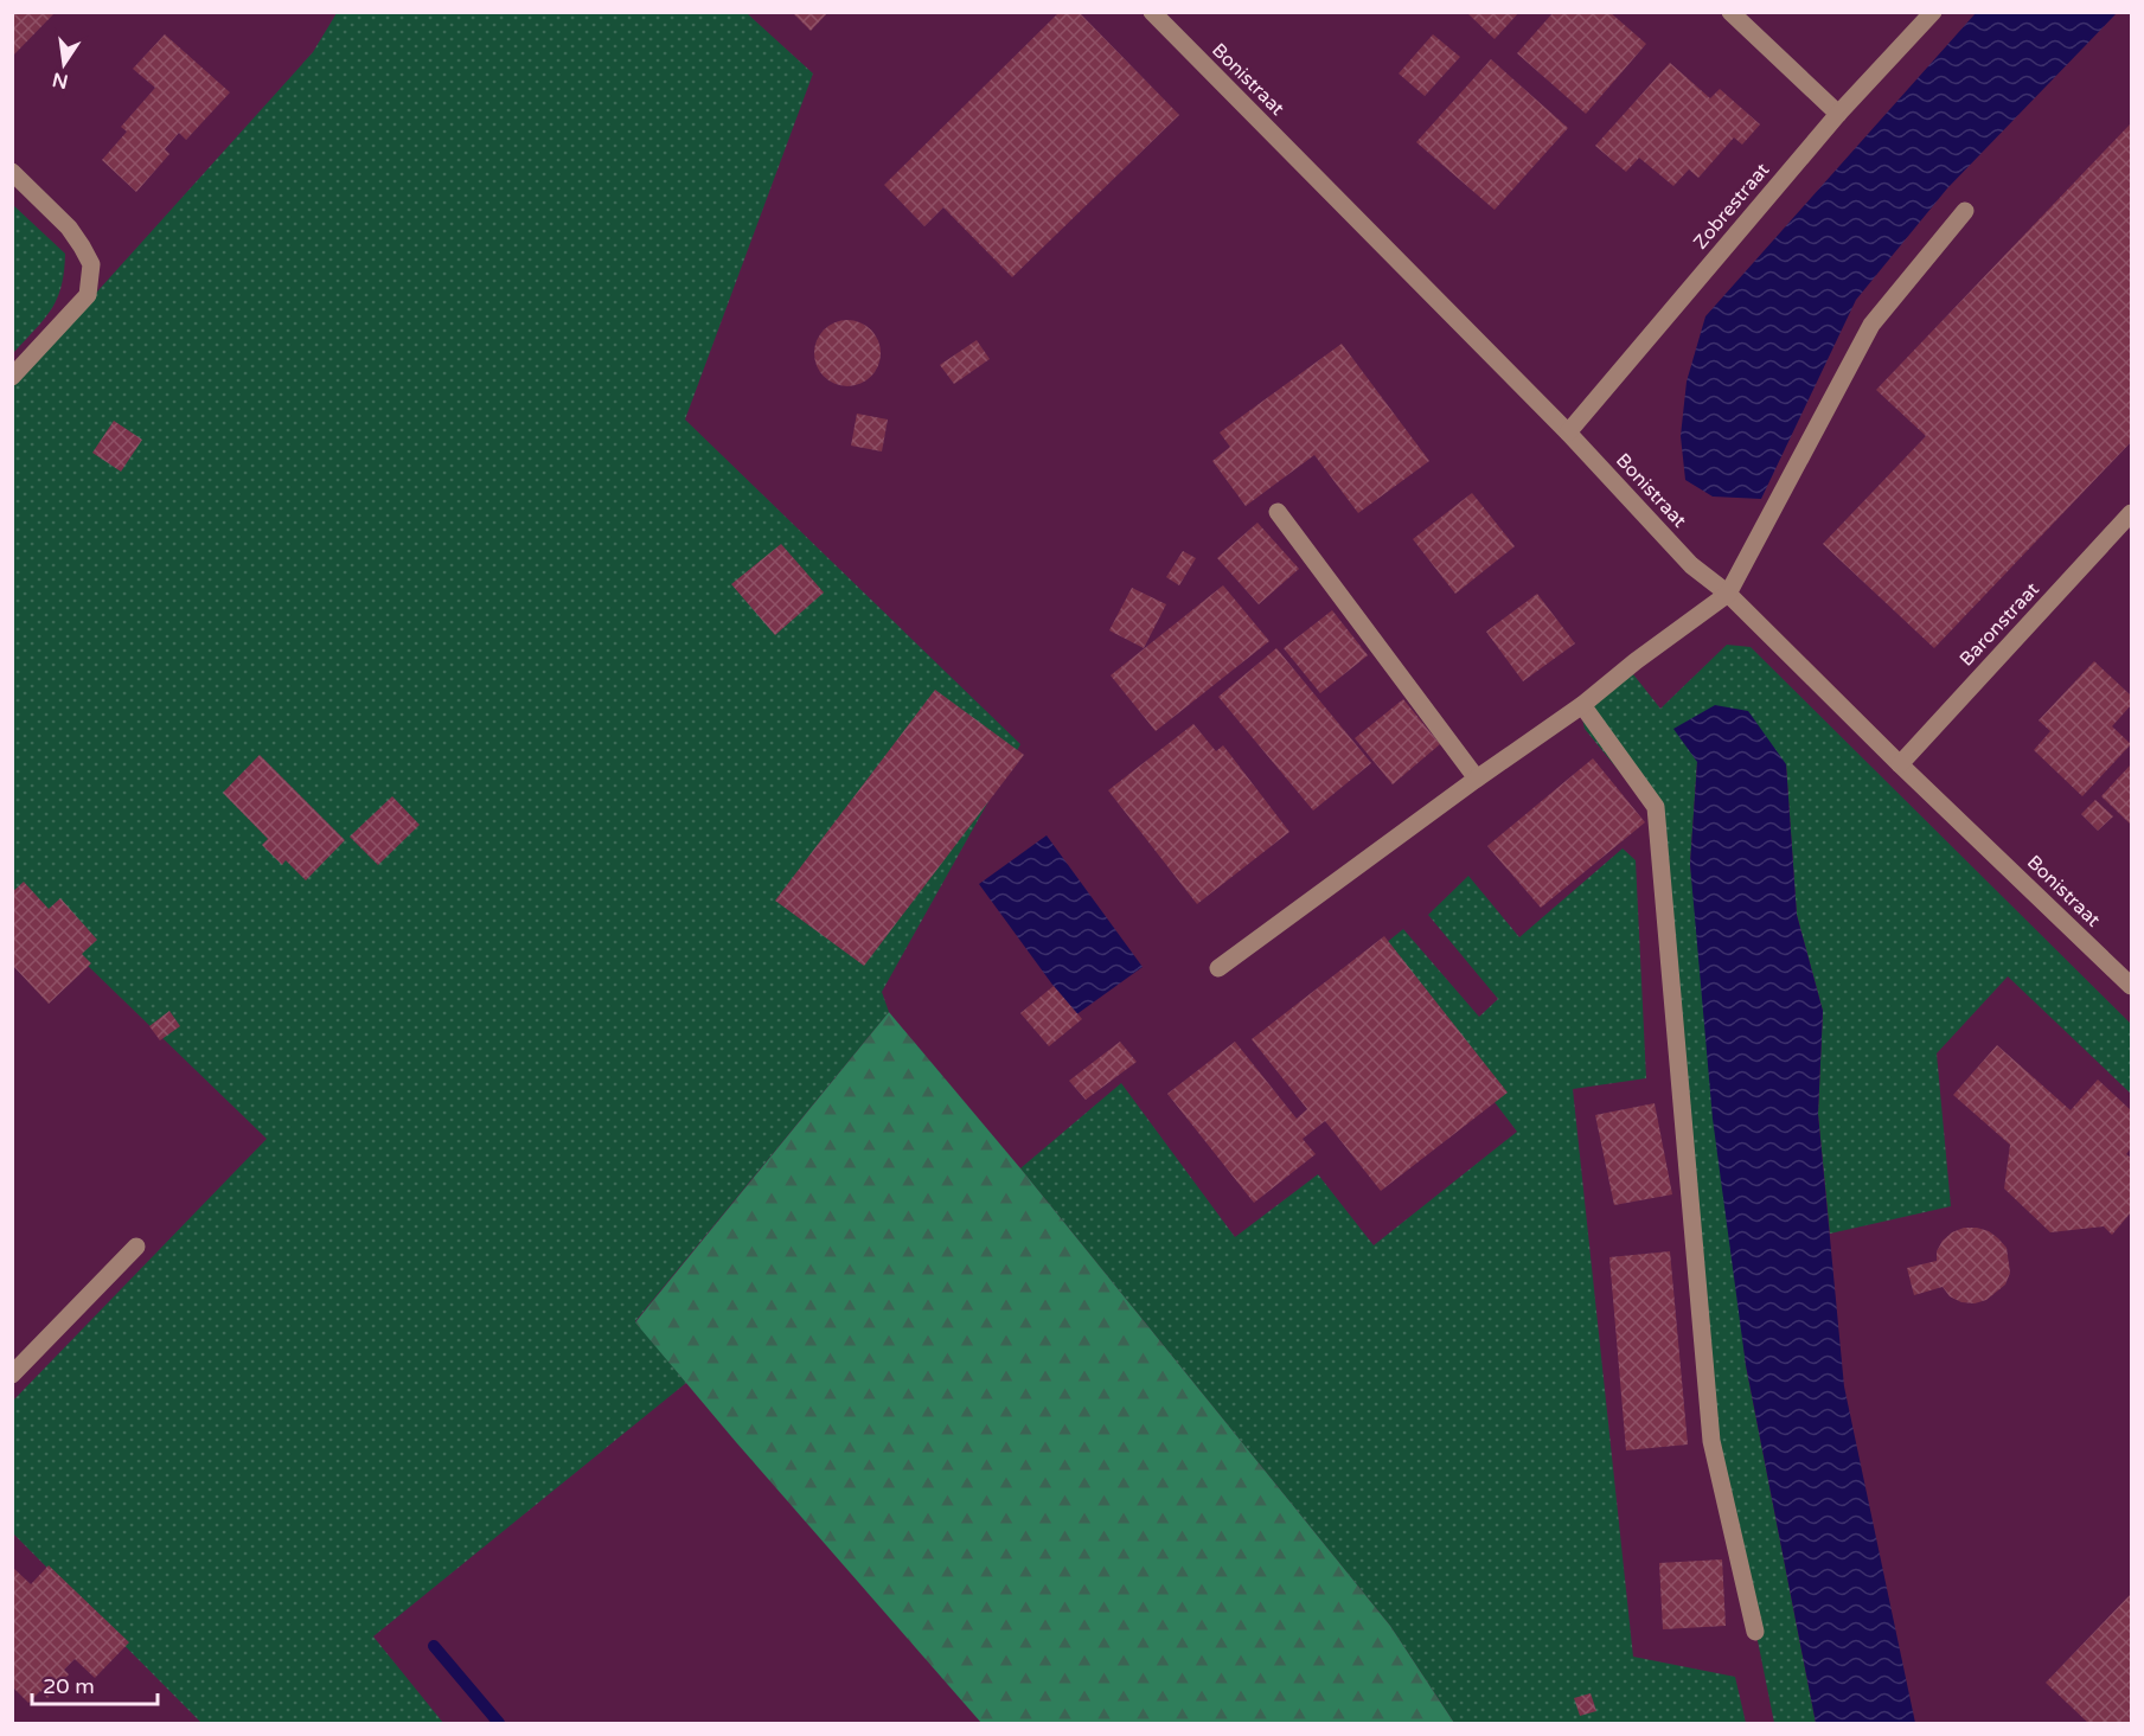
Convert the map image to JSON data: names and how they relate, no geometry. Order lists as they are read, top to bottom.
{
  "streets": {
    "street": ["Bonistraat", "Zobrestraat", "Baronstraat"]
  },
  "crossings": [
    ["Bonistraat", "Zobrestraat"],
    ["Bonistraat", "Baronstraat"]
  ],
  "scale_bar": "20 m",
  "north": "bottom"
}
